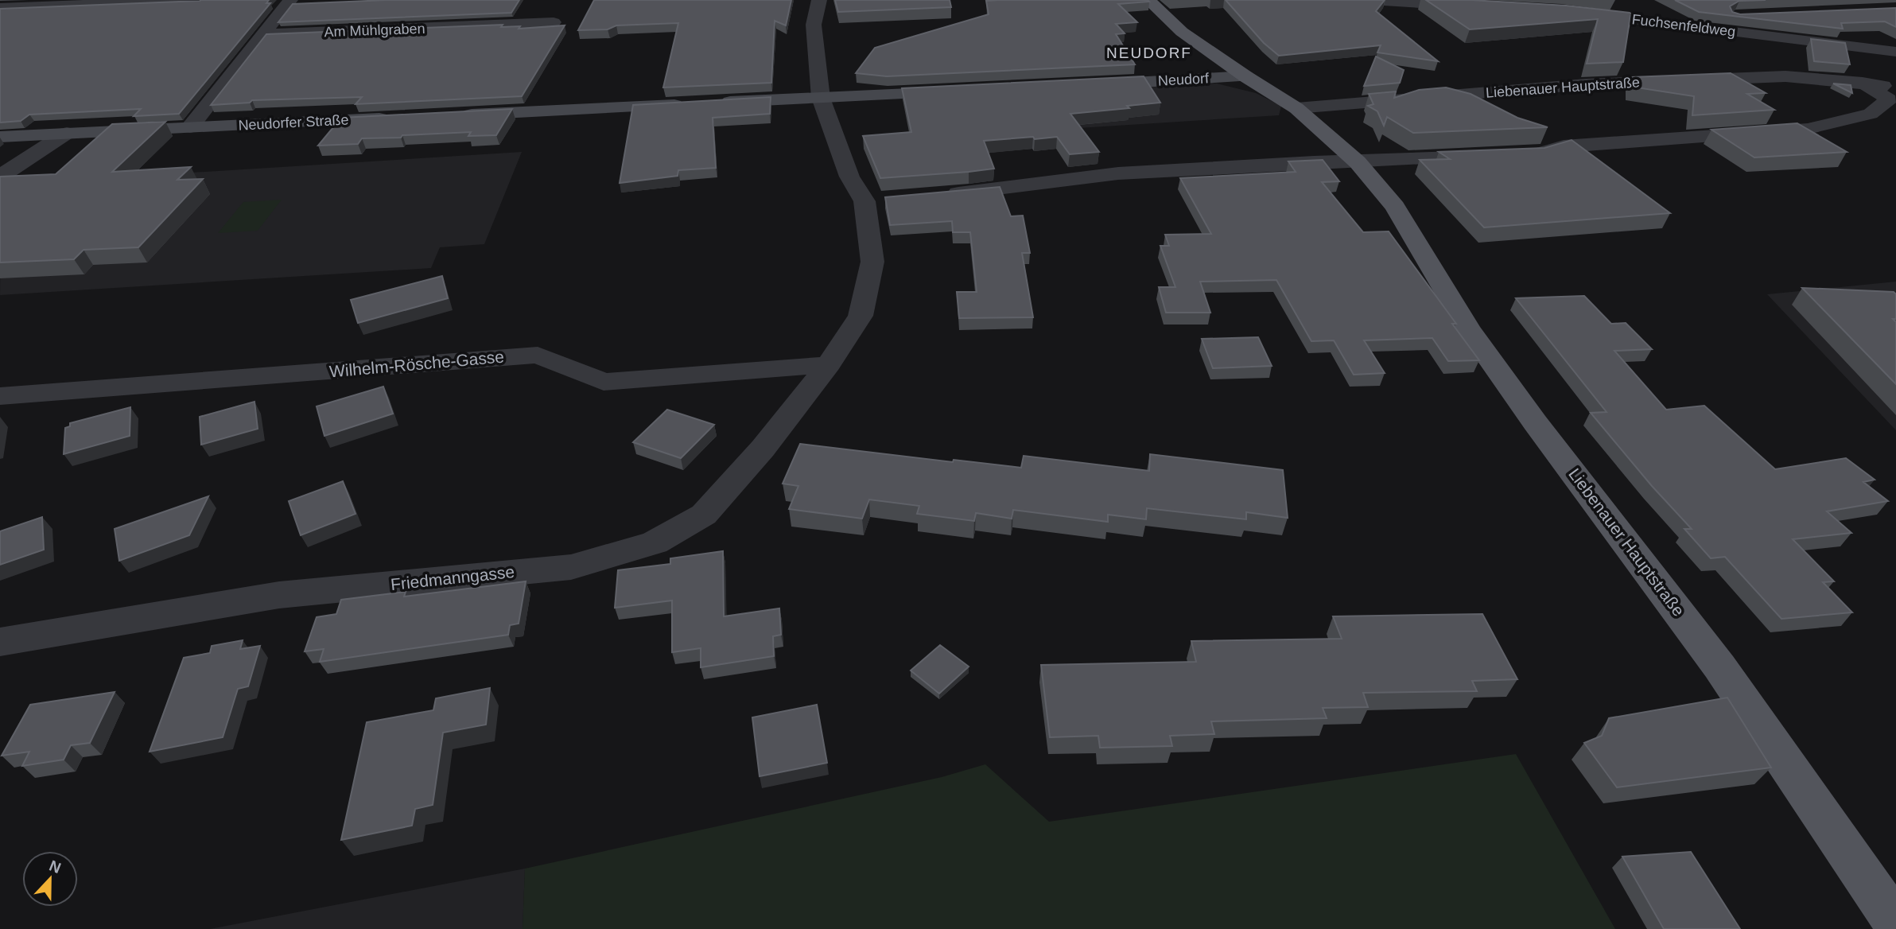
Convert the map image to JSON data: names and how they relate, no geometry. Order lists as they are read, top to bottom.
{
  "streets": {
    "main road": ["Liebenauer Hauptstraße"],
    "street": [
      "Fuchsenfeldweg",
      "Am Mühlgraben",
      "Neudorf",
      "Neudorfer Straße",
      "Wilhelm-Rösche-Gasse",
      "Friedmanngasse"
    ]
  },
  "crossings": [
    ["Neudorf", "Liebenauer Hauptstraße"],
    ["Wilhelm-Rösche-Gasse", "Friedmanngasse"]
  ],
  "districts": ["NEUDORF"],
  "north": "top"
}
